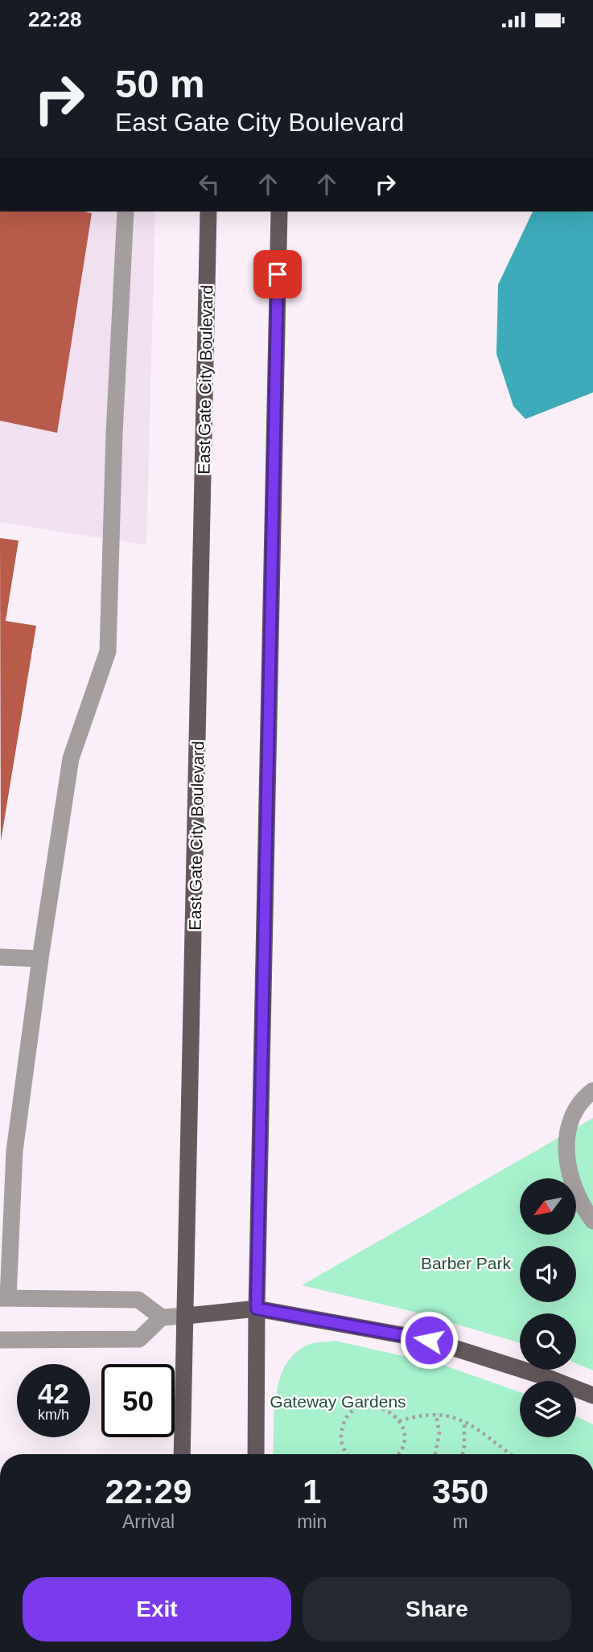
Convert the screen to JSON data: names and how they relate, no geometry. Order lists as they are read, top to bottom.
{
  "streets": {
    "main road": ["East Gate City Boulevard"]
  },
  "parks": ["Barber Park", "Gateway Gardens"],
  "north": "bottom left",
  "page": {
    "status": "22:28",
    "turn": ["50 m", "East Gate City Boulevard"],
    "speed": "42 km/h",
    "limit": "50",
    "eta": [
      "22:29",
      "Arrival",
      "1",
      "min",
      "350",
      "m"
    ],
    "buttons": ["Exit", "Share"]
  }
}
